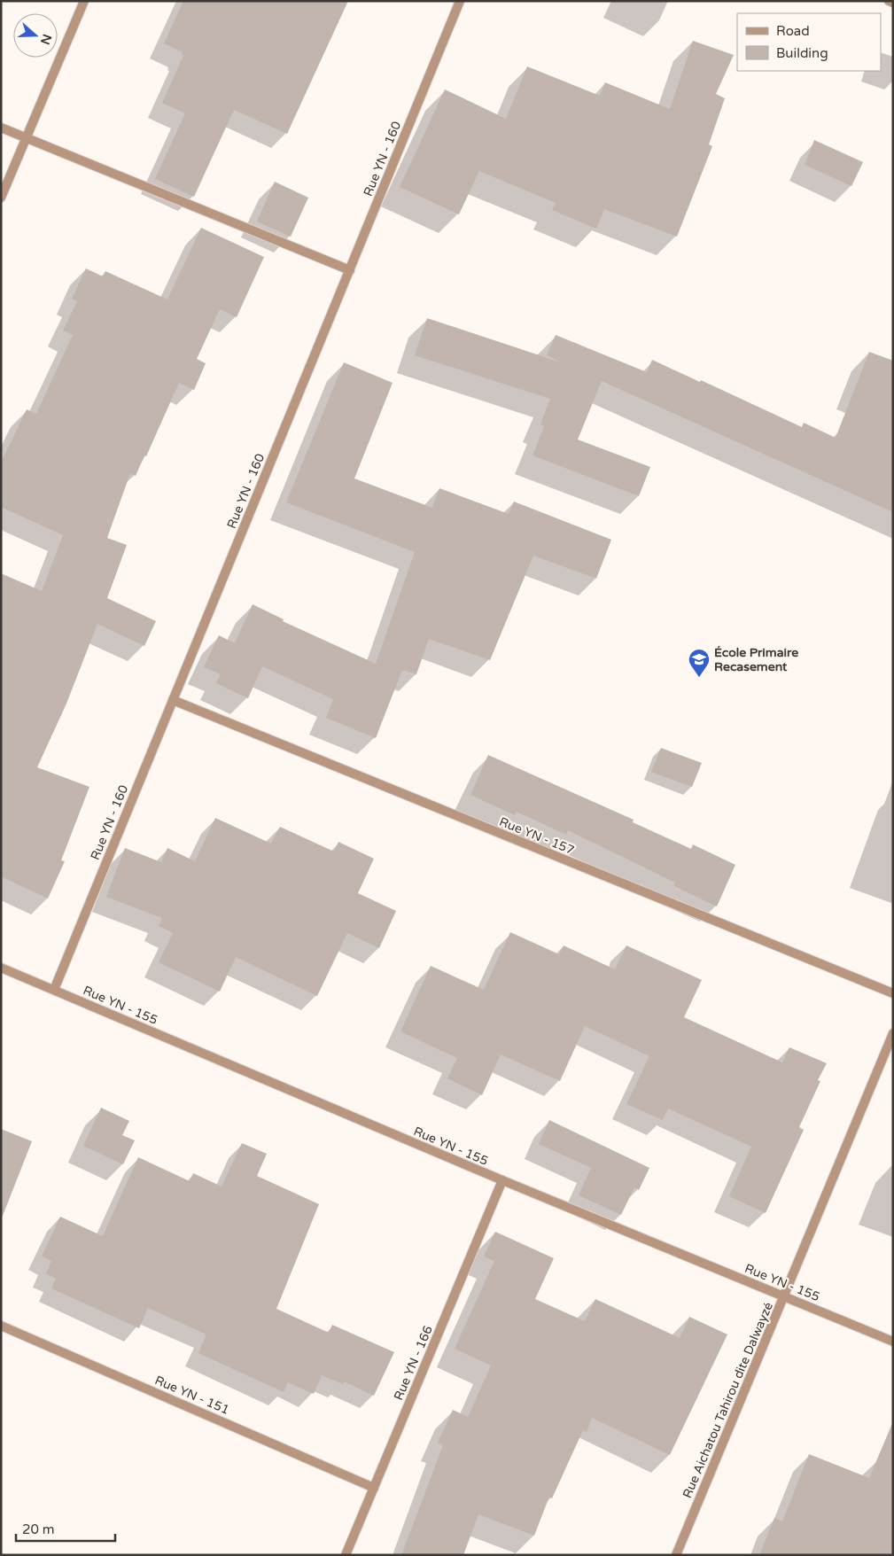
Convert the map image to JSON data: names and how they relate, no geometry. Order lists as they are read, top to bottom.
{
  "streets": {
    "street": [
      "Rue YN - 160",
      "Rue YN - 157",
      "Rue YN - 155",
      "Rue YN - 166",
      "Rue YN - 151",
      "Rue Aichatou Tahirou dite Dalwayzé"
    ]
  },
  "crossings": [
    ["Rue YN - 160", "Rue YN - 157"],
    ["Rue YN - 160", "Rue YN - 155"],
    ["Rue YN - 155", "Rue YN - 166"],
    ["Rue YN - 155", "Rue Aichatou Tahirou dite Dalwayzé"],
    ["Rue YN - 166", "Rue YN - 151"]
  ],
  "places": {
    "school or university": ["École Primaire Recasement"]
  },
  "legend": ["Road", "Building"],
  "scale_bar": "20 m",
  "north": "right"
}
